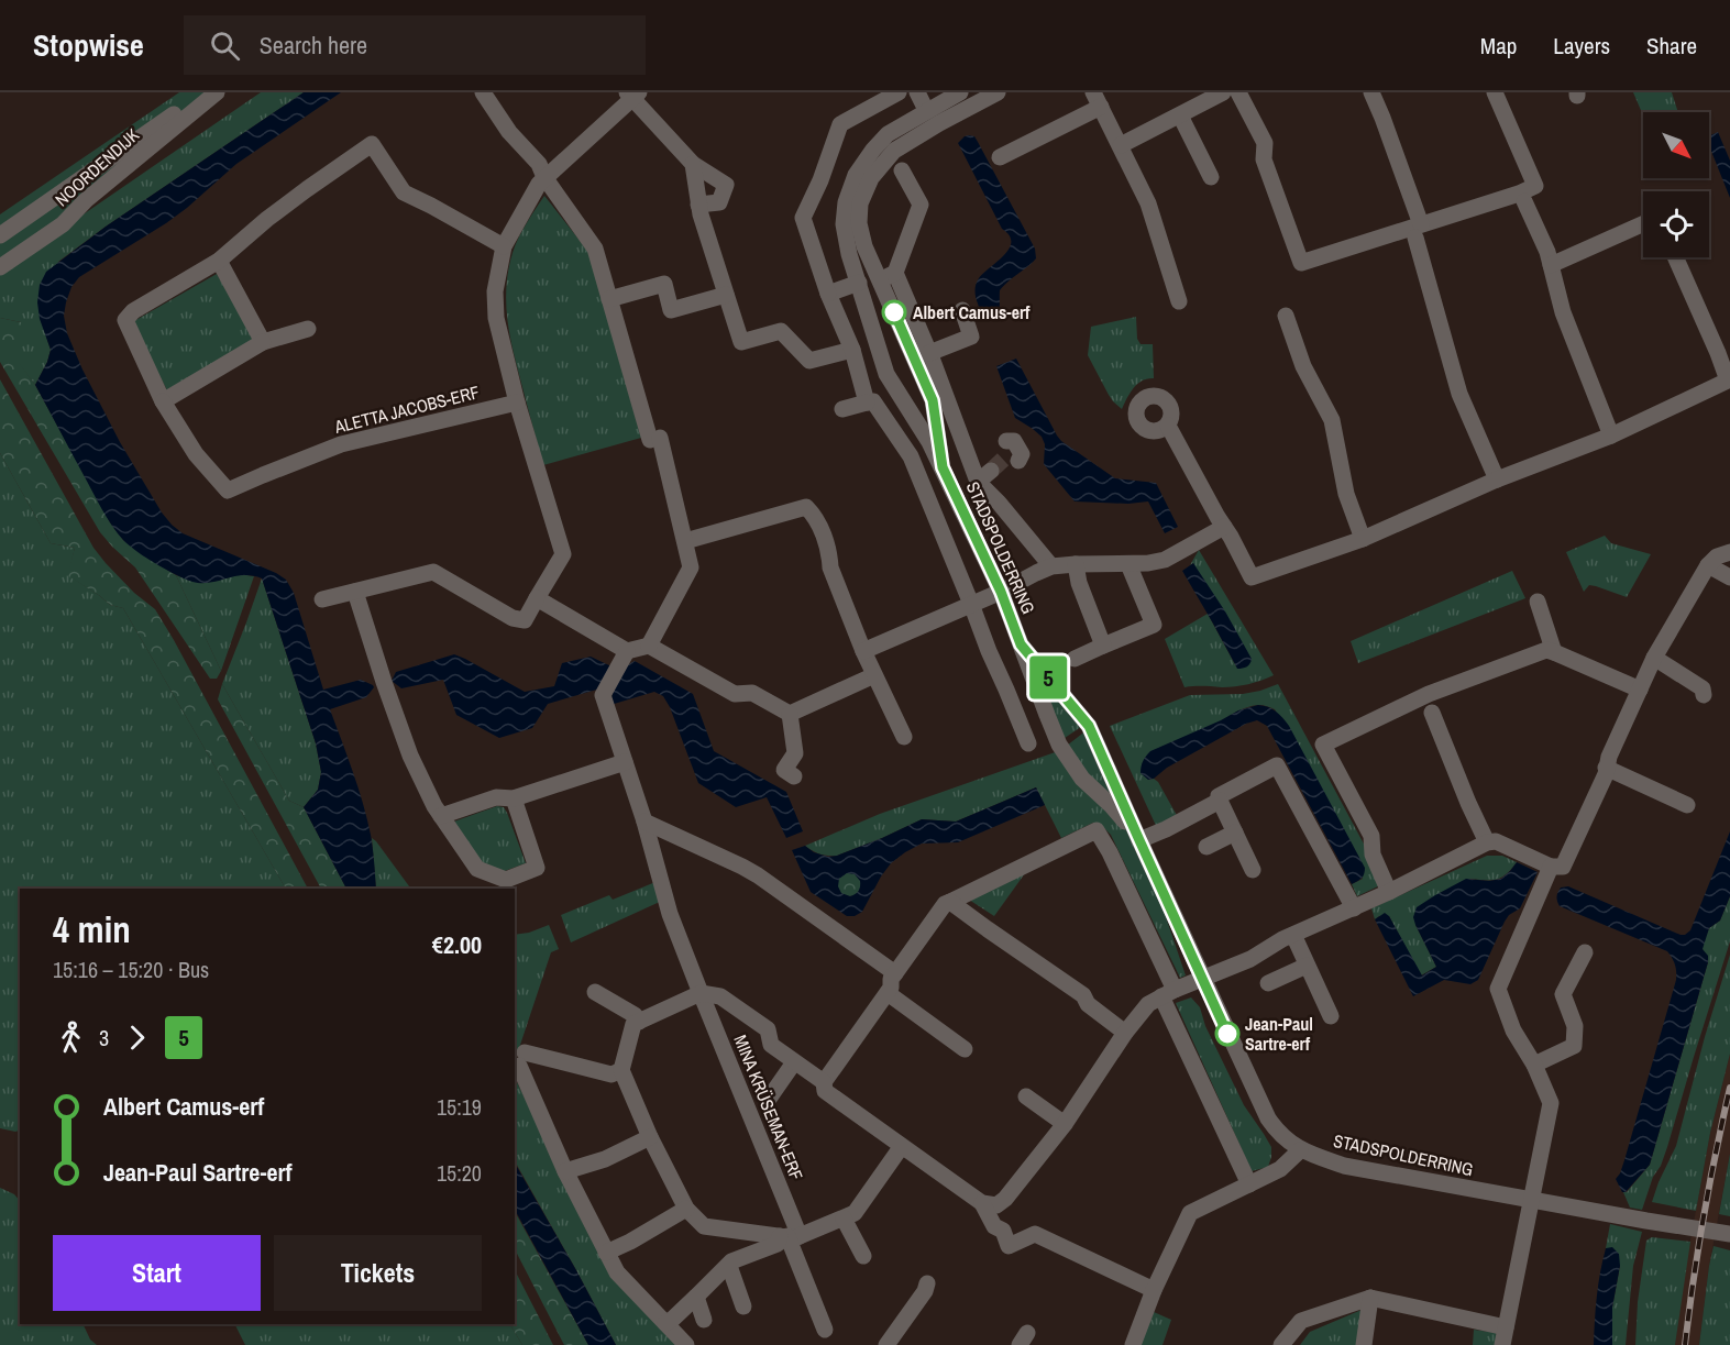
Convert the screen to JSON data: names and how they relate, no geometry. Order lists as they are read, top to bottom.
{
  "streets": {
    "street": [
      "NOORDENDIJK",
      "ALETTA JACOBS-ERF",
      "STADSPOLDERRING",
      "MINA KRÜSEMAN-ERF"
    ]
  },
  "places": ["Albert Camus-erf", "Jean-Paul Sartre-erf"],
  "lines": ["bus line 5"],
  "north": "bottom right",
  "page": {
    "header": "Stopwise",
    "search": "Search here",
    "nav": ["Map", "Layers", "Share"],
    "on_map": "5",
    "heading": ["4 min", "15:16 – 15:20 · Bus", "€2.00"],
    "legs": ["3", "5"],
    "list": [
      {
        "name": "Albert Camus-erf",
        "value": "15:19"
      },
      {
        "name": "Jean-Paul Sartre-erf",
        "value": "15:20"
      }
    ],
    "buttons": ["Start", "Tickets"]
  }
}
